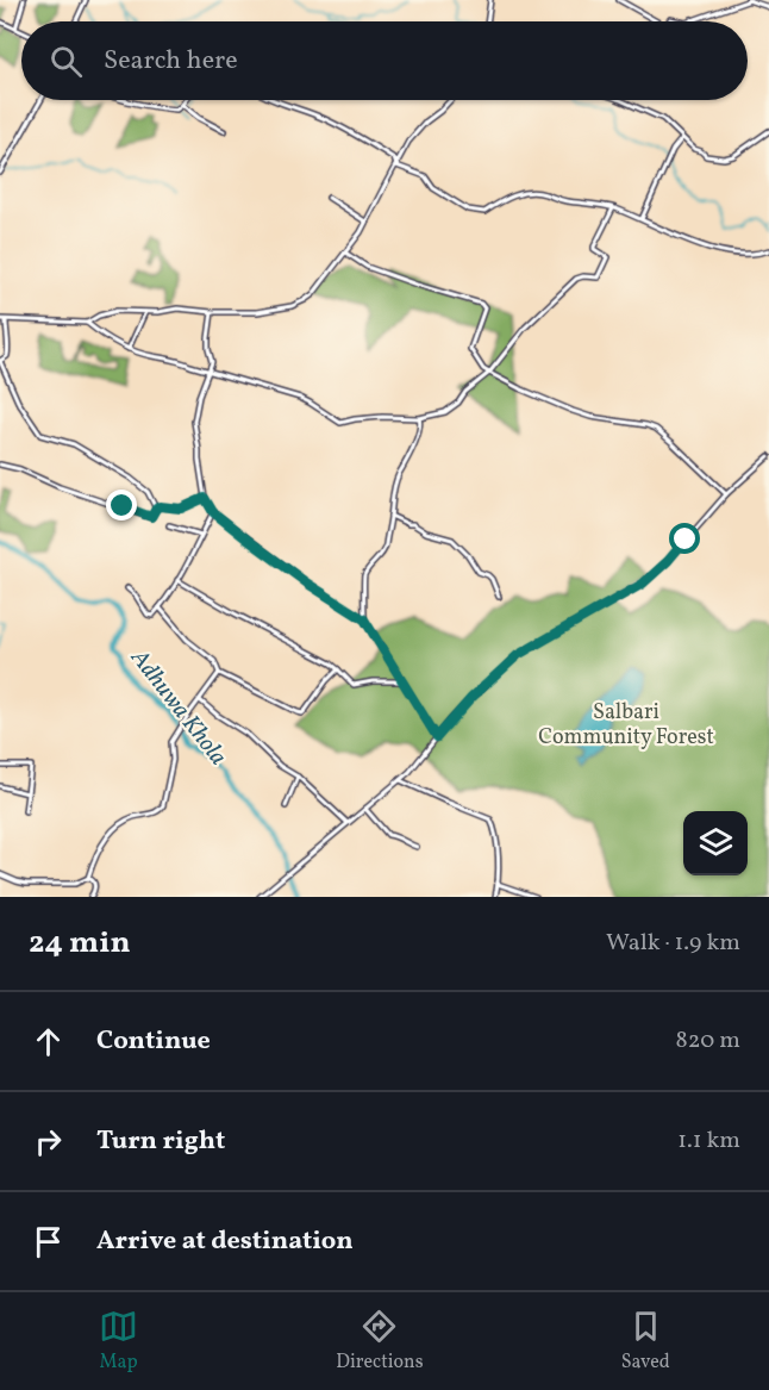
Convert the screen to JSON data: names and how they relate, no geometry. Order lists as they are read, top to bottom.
{
  "water": ["Adhuwa Khola"],
  "parks": ["Salbari Community Forest"],
  "page": {
    "search": "Search here",
    "heading": ["24 min", "Walk · 1.9 km"],
    "list": [
      ["Continue", "820 m"],
      ["Turn right", "1.1 km"],
      "Arrive at destination"
    ],
    "nav": ["Map", "Directions", "Saved"]
  }
}
